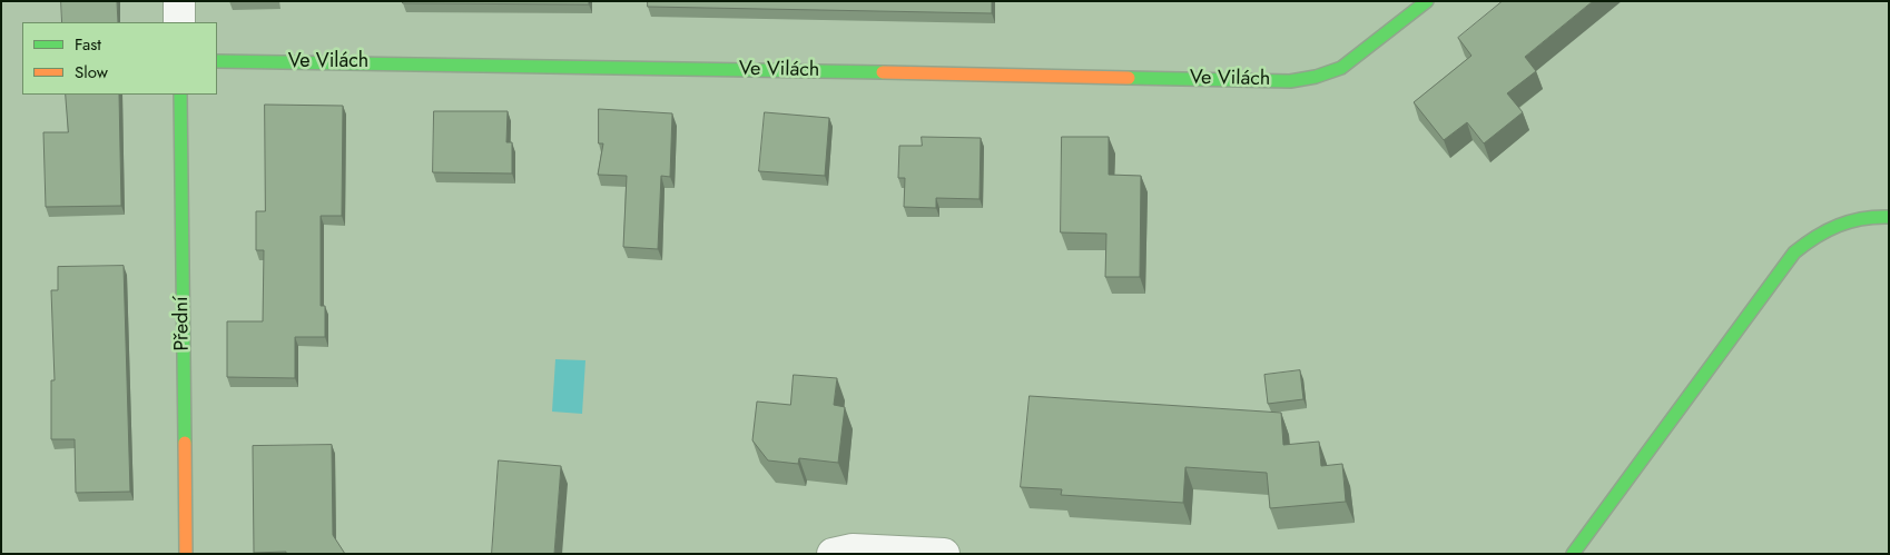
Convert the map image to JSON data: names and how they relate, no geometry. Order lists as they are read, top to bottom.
{
  "streets": {
    "street": ["Ve Vilách", "Přední"]
  },
  "legend": ["Fast", "Slow"]
}
